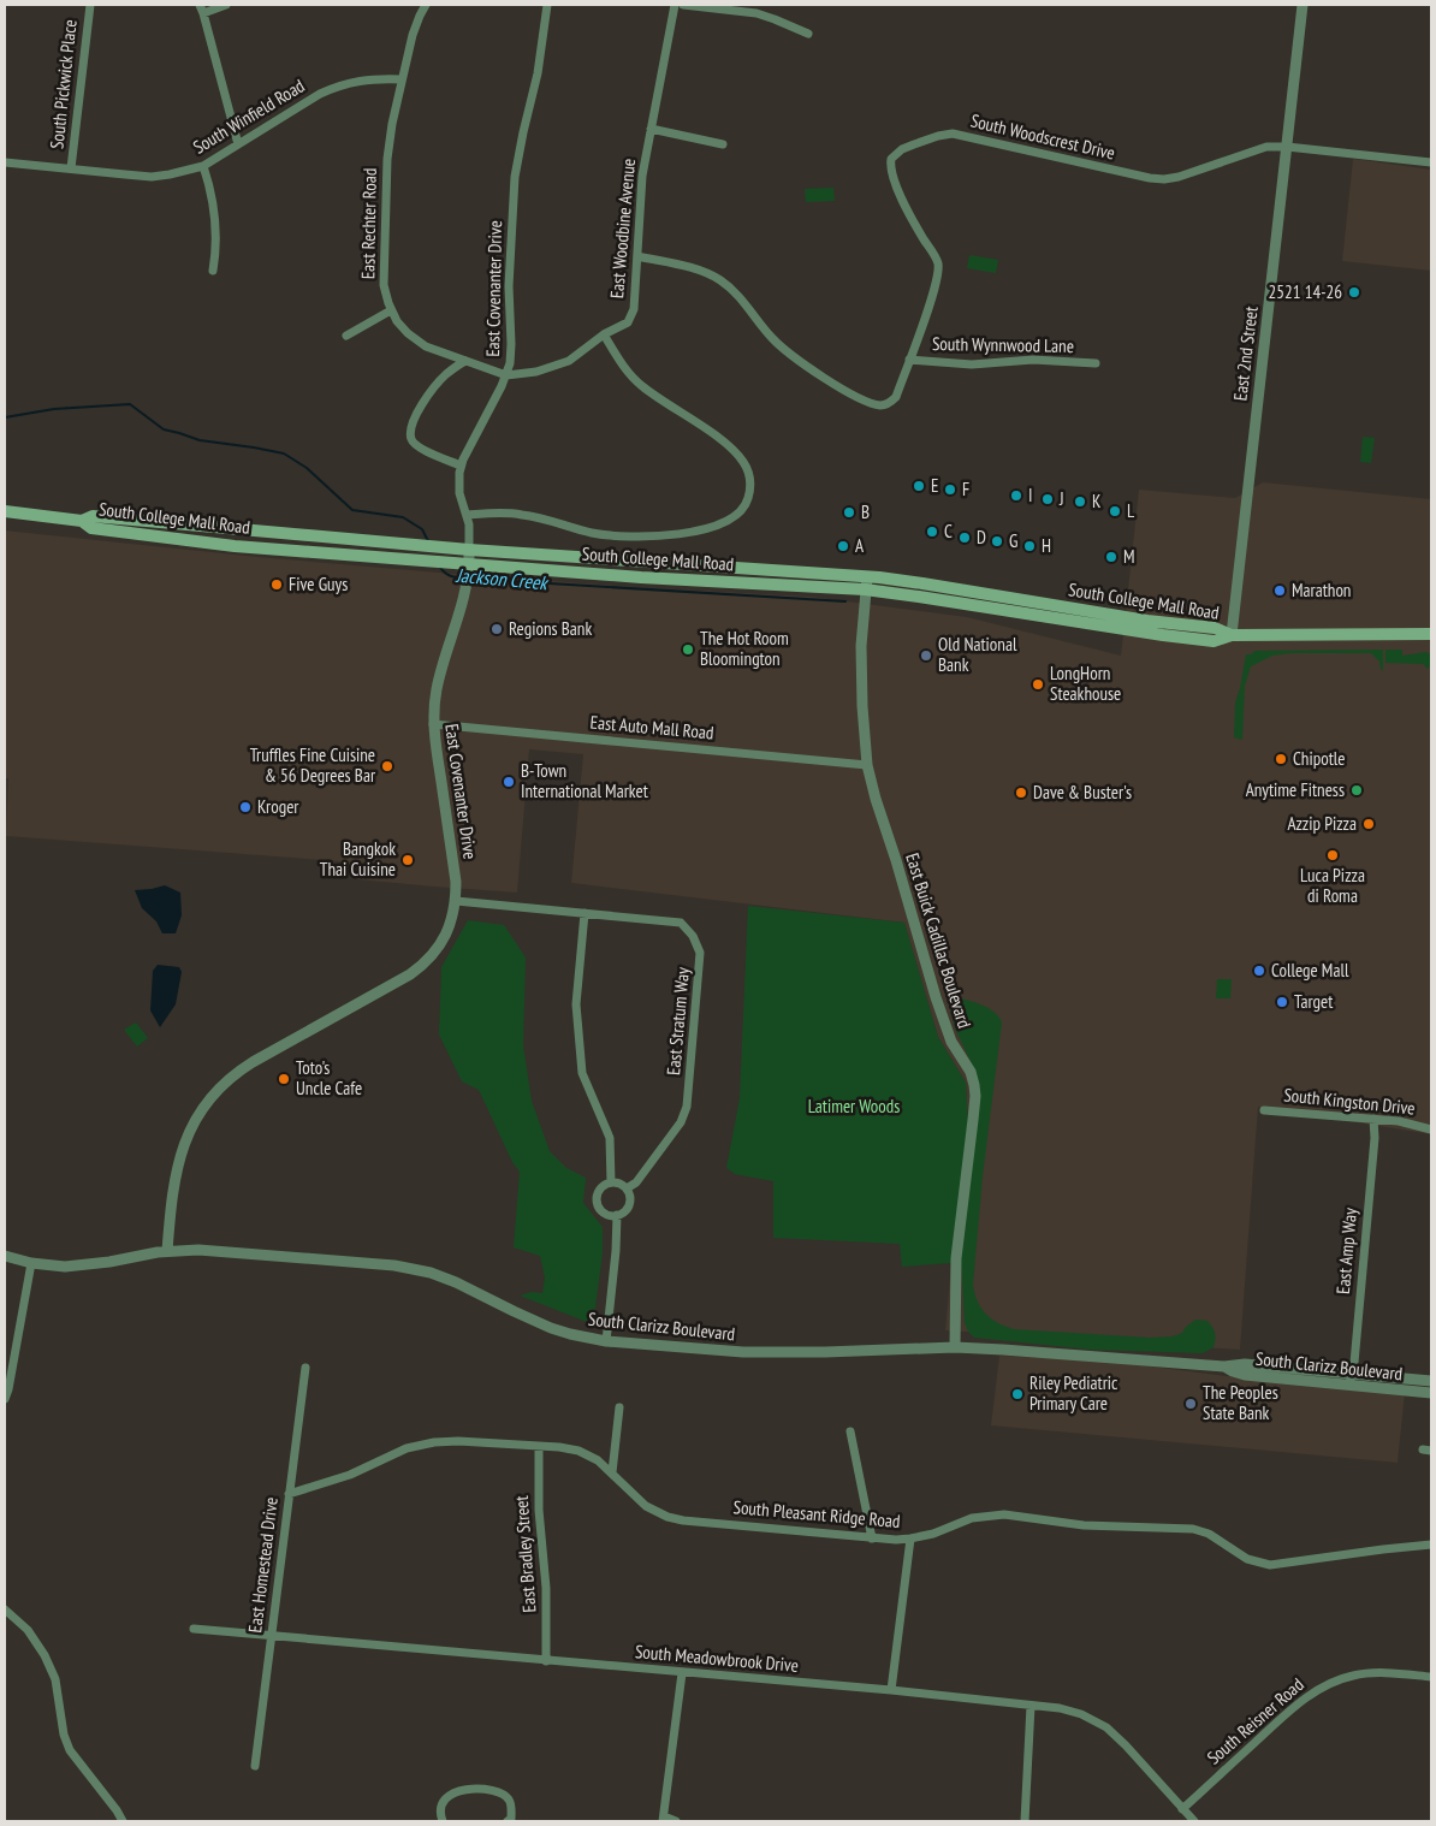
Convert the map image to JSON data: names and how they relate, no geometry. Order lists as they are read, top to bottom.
{
  "streets": {
    "main road": ["South College Mall Road"],
    "street": [
      "South Pickwick Place",
      "South Winfield Road",
      "South Woodscrest Drive",
      "East Rechter Road",
      "East Woodbine Avenue",
      "East Covenanter Drive",
      "South Wynnwood Lane",
      "East 2nd Street",
      "East Auto Mall Road",
      "East Buick Cadillac Boulevard",
      "East Stratum Way",
      "South Kingston Drive",
      "East Amp Way",
      "South Clarizz Boulevard",
      "South Pleasant Ridge Road",
      "East Bradley Street",
      "East Homestead Drive",
      "South Meadowbrook Drive",
      "South Reisner Road"
    ]
  },
  "crossings": [
    ["South Pickwick Place", "South Winfield Road"],
    ["South Winfield Road", "East Rechter Road"],
    ["South Woodscrest Drive", "East Woodbine Avenue"],
    ["South Woodscrest Drive", "South Wynnwood Lane"],
    ["South Woodscrest Drive", "East 2nd Street"],
    ["East Rechter Road", "East Woodbine Avenue"],
    ["East Rechter Road", "East Covenanter Drive"],
    ["East Woodbine Avenue", "East Covenanter Drive"],
    ["East Covenanter Drive", "South College Mall Road"],
    ["East Covenanter Drive", "East Auto Mall Road"],
    ["East Covenanter Drive", "East Stratum Way"],
    ["East Covenanter Drive", "South Clarizz Boulevard"],
    ["East 2nd Street", "South College Mall Road"],
    ["South College Mall Road", "East Buick Cadillac Boulevard"],
    ["East Auto Mall Road", "East Buick Cadillac Boulevard"],
    ["East Buick Cadillac Boulevard", "South Clarizz Boulevard"],
    ["South Kingston Drive", "East Amp Way"],
    ["East Amp Way", "South Clarizz Boulevard"],
    ["South Pleasant Ridge Road", "East Bradley Street"],
    ["South Pleasant Ridge Road", "East Homestead Drive"],
    ["East Bradley Street", "South Meadowbrook Drive"],
    ["East Homestead Drive", "South Meadowbrook Drive"],
    ["South Meadowbrook Drive", "South Reisner Road"]
  ],
  "water": ["Jackson Creek"],
  "parks": ["Latimer Woods"],
  "places": [
    "2521 14-26",
    "E",
    "F",
    "I",
    "J",
    "K",
    "L",
    "B",
    "C",
    "D",
    "G",
    "A",
    "H",
    "M",
    "Five Guys",
    "Marathon",
    "Regions Bank",
    "The Hot Room Bloomington",
    "Old National Bank",
    "LongHorn Steakhouse",
    "Chipotle",
    "Truffles Fine Cuisine & 56 Degrees Bar",
    "B-Town International Market",
    "Anytime Fitness",
    "Dave & Buster's",
    "Kroger",
    "Azzip Pizza",
    "Luca Pizza di Roma",
    "Bangkok Thai Cuisine",
    "College Mall",
    "Target",
    "Toto's Uncle Cafe",
    "Riley Pediatric Primary Care",
    "The Peoples State Bank"
  ]
}
